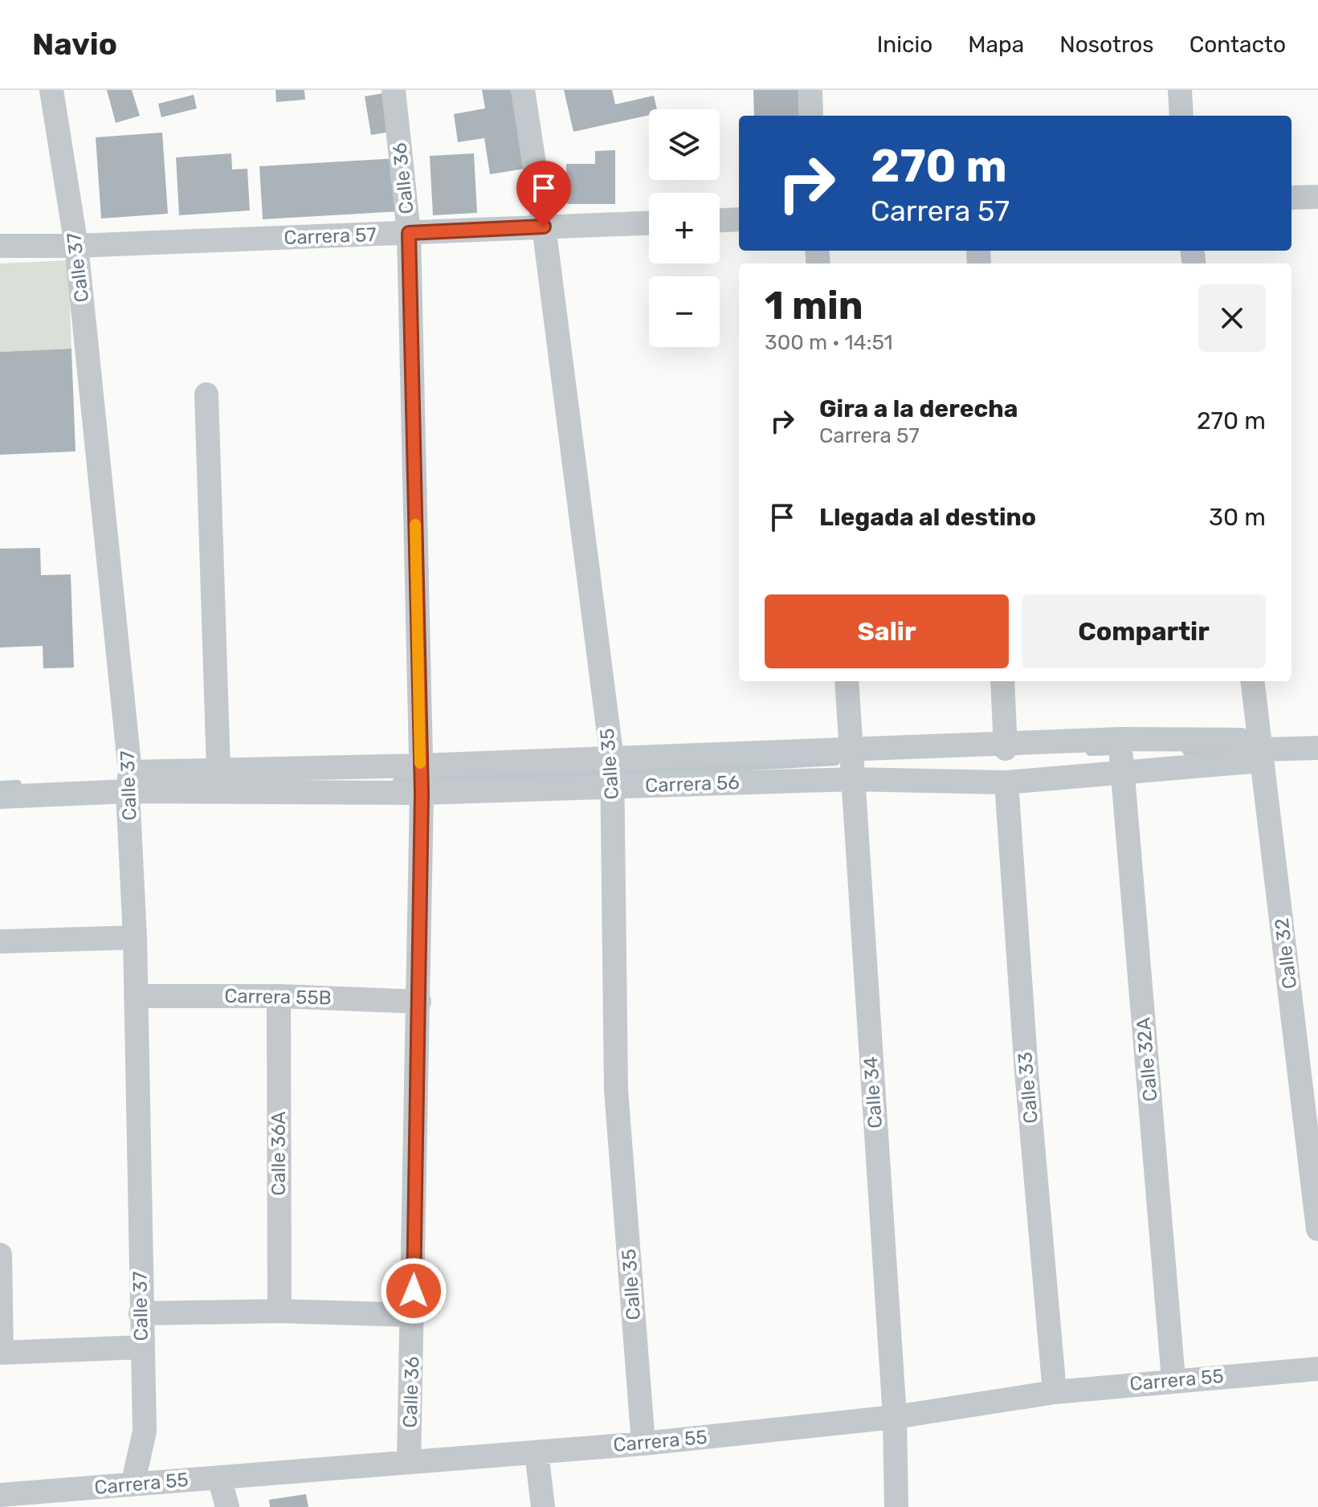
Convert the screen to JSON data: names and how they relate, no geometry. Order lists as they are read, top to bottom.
{
  "streets": {
    "street": [
      "Calle 36",
      "Carrera 57",
      "Calle 37",
      "Calle 35",
      "Carrera 56",
      "Calle 32",
      "Carrera 55B",
      "Calle 32A",
      "Calle 33",
      "Calle 34",
      "Calle 36A",
      "Carrera 55"
    ]
  },
  "crossings": [
    ["Calle 36", "Carrera 57"],
    ["Calle 36", "Carrera 56"],
    ["Calle 36", "Carrera 55B"],
    ["Calle 36", "Carrera 55"],
    ["Carrera 57", "Calle 37"],
    ["Carrera 57", "Calle 35"],
    ["Calle 37", "Carrera 56"],
    ["Calle 37", "Carrera 55B"],
    ["Calle 37", "Carrera 55"],
    ["Calle 35", "Carrera 56"],
    ["Calle 35", "Carrera 55"],
    ["Carrera 56", "Calle 32"],
    ["Carrera 56", "Calle 32A"],
    ["Carrera 56", "Calle 33"],
    ["Carrera 56", "Calle 34"],
    ["Carrera 55B", "Calle 36A"],
    ["Calle 32A", "Carrera 55"],
    ["Calle 33", "Carrera 55"],
    ["Calle 34", "Carrera 55"]
  ],
  "page": {
    "header": "Navio",
    "nav": [
      "Inicio",
      "Mapa",
      "Nosotros",
      "Contacto"
    ],
    "map_buttons": ["+", "−"],
    "turn": ["270 m", "Carrera 57"],
    "heading": ["1 min", "300 m · 14:51"],
    "list": [
      {
        "name": "Gira a la derecha",
        "note": "Carrera 57",
        "value": "270 m"
      },
      {
        "name": "Llegada al destino",
        "value": "30 m"
      }
    ],
    "buttons": ["Salir", "Compartir"]
  }
}
